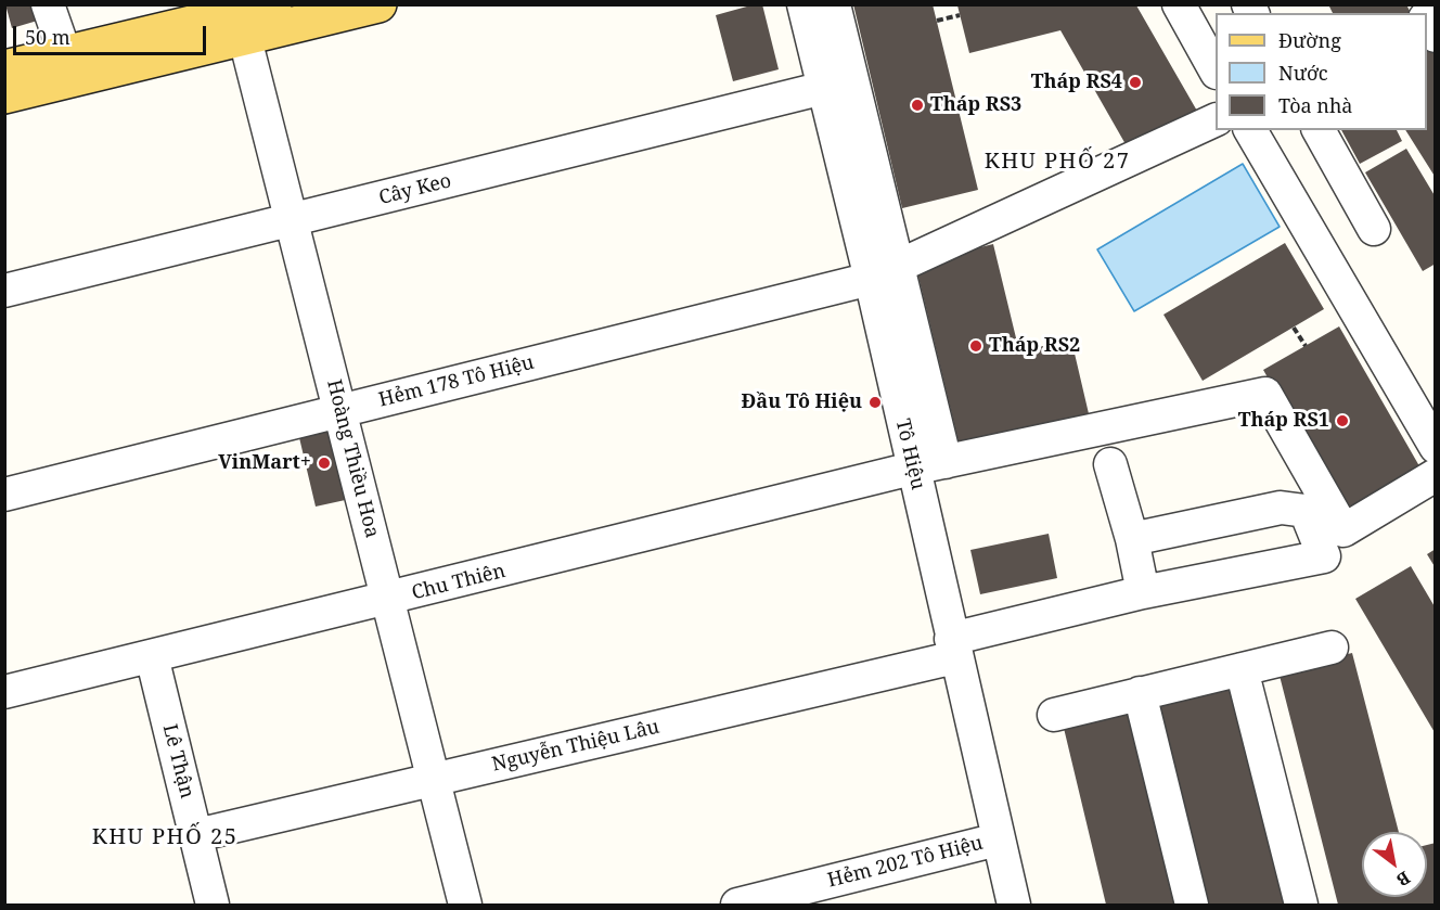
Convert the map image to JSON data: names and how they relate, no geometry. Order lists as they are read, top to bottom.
{
  "streets": {
    "street": [
      "Cây Keo",
      "Hẻm 178 Tô Hiệu",
      "Tô Hiệu",
      "Hoàng Thiều Hoa",
      "Chu Thiên",
      "Nguyễn Thiệu Lâu",
      "Lê Thận",
      "Hẻm 202 Tô Hiệu"
    ]
  },
  "crossings": [
    ["Cây Keo", "Tô Hiệu"],
    ["Cây Keo", "Hoàng Thiều Hoa"],
    ["Hẻm 178 Tô Hiệu", "Tô Hiệu"],
    ["Hẻm 178 Tô Hiệu", "Hoàng Thiều Hoa"],
    ["Tô Hiệu", "Chu Thiên"],
    ["Tô Hiệu", "Nguyễn Thiệu Lâu"],
    ["Tô Hiệu", "Hẻm 202 Tô Hiệu"],
    ["Hoàng Thiều Hoa", "Chu Thiên"],
    ["Hoàng Thiều Hoa", "Nguyễn Thiệu Lâu"],
    ["Chu Thiên", "Lê Thận"],
    ["Nguyễn Thiệu Lâu", "Lê Thận"]
  ],
  "districts": ["KHU PHỐ 27", "KHU PHỐ 25"],
  "places": [
    "Tháp RS4",
    "Tháp RS3",
    "Tháp RS2",
    "Đầu Tô Hiệu",
    "Tháp RS1",
    "VinMart+"
  ],
  "legend": ["Đường", "Nước", "Tòa nhà"],
  "scale_bar": "50 m",
  "north": "bottom right"
}
